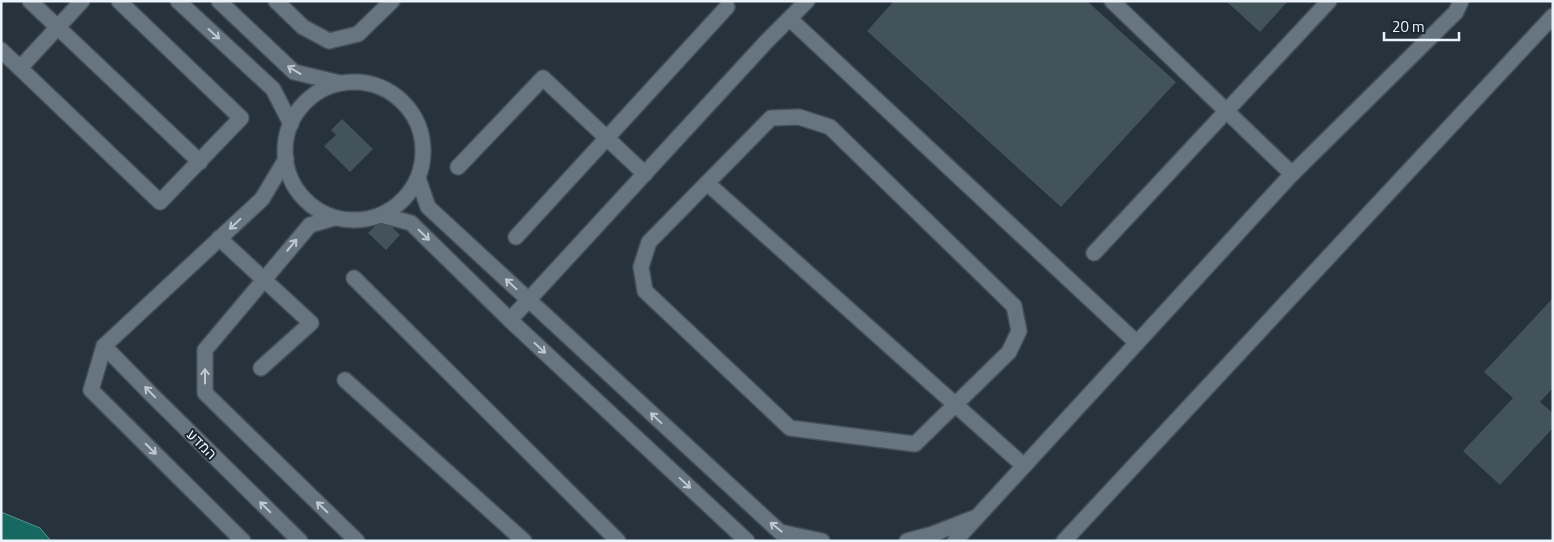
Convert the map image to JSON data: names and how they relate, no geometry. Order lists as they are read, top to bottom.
{
  "streets": {
    "street": ["המדע"]
  },
  "scale_bar": "20 m"
}
